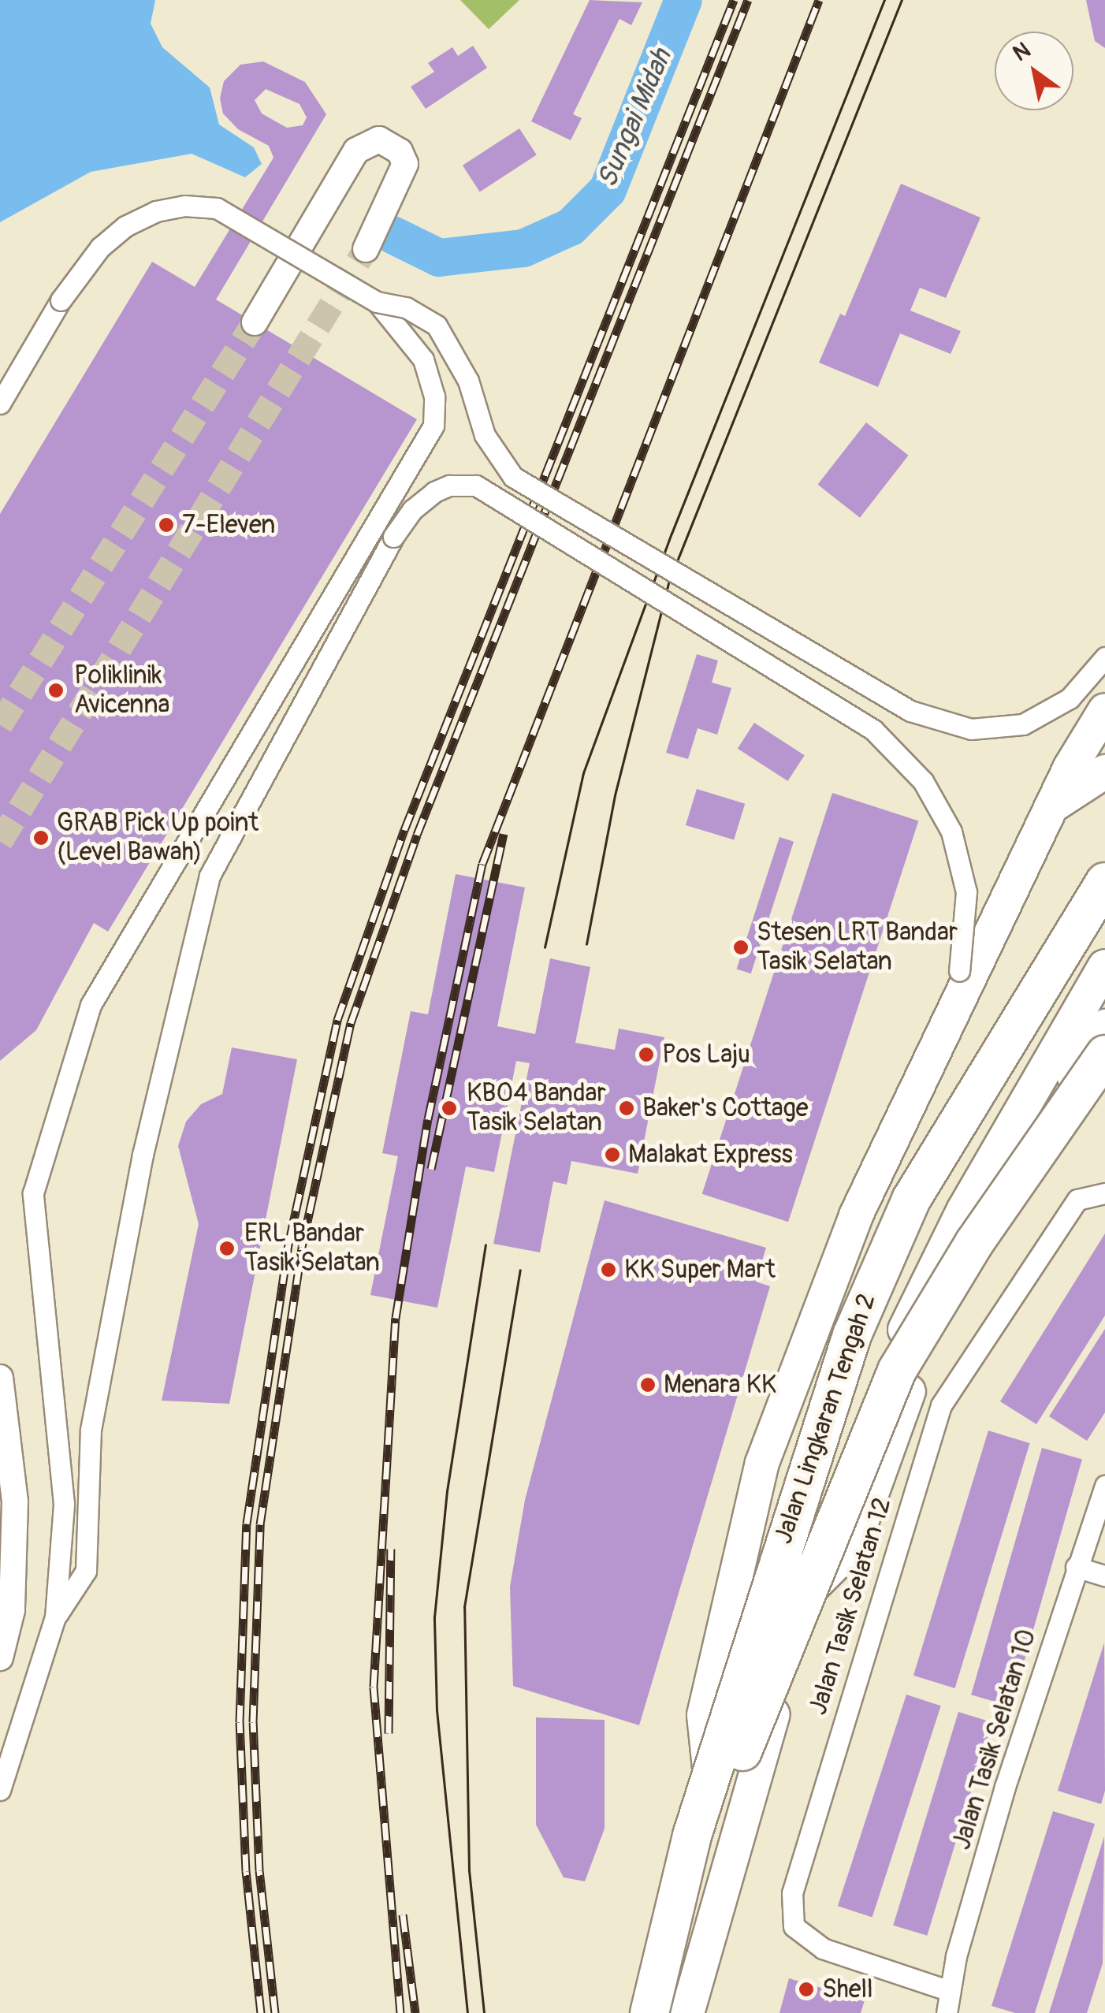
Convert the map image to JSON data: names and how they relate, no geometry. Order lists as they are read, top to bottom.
{
  "streets": {
    "highway": ["Jalan Lingkaran Tengah 2"],
    "street": ["Jalan Tasik Selatan 12", "Jalan Tasik Selatan 10"]
  },
  "crossings": [
    ["Jalan Tasik Selatan 12", "Jalan Tasik Selatan 10"]
  ],
  "water": ["Sungai Midah"],
  "places": [
    "7-Eleven",
    "Poliklinik Avicenna",
    "GRAB Pick Up point (Level Bawah)",
    "Stesen LRT Bandar Tasik Selatan",
    "Pos Laju",
    "KB04 Bandar Tasik Selatan",
    "Baker's Cottage",
    "Malakat Express",
    "ERL Bandar Tasik Selatan",
    "KK Super Mart",
    "Menara KK",
    "Shell"
  ],
  "north": "top left"
}
